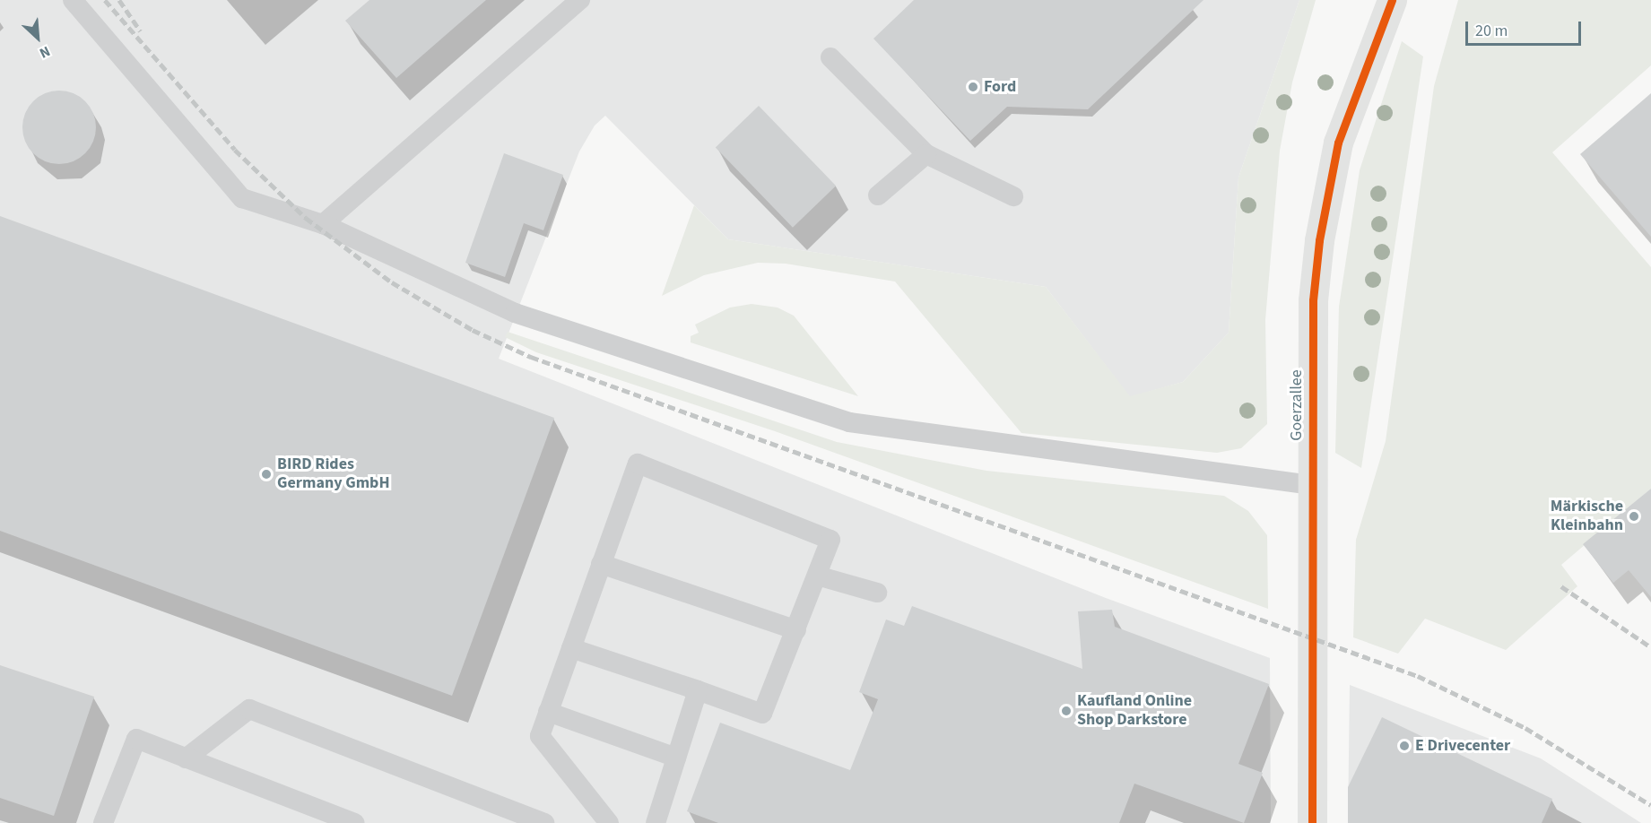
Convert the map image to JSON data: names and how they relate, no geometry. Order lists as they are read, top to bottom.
{
  "streets": {
    "main road": ["Goerzallee"]
  },
  "places": [
    "Ford",
    "BIRD Rides Germany GmbH",
    "Märkische Kleinbahn",
    "Kaufland Online Shop Darkstore",
    "E Drivecenter"
  ],
  "scale_bar": "20 m",
  "north": "bottom right"
}
